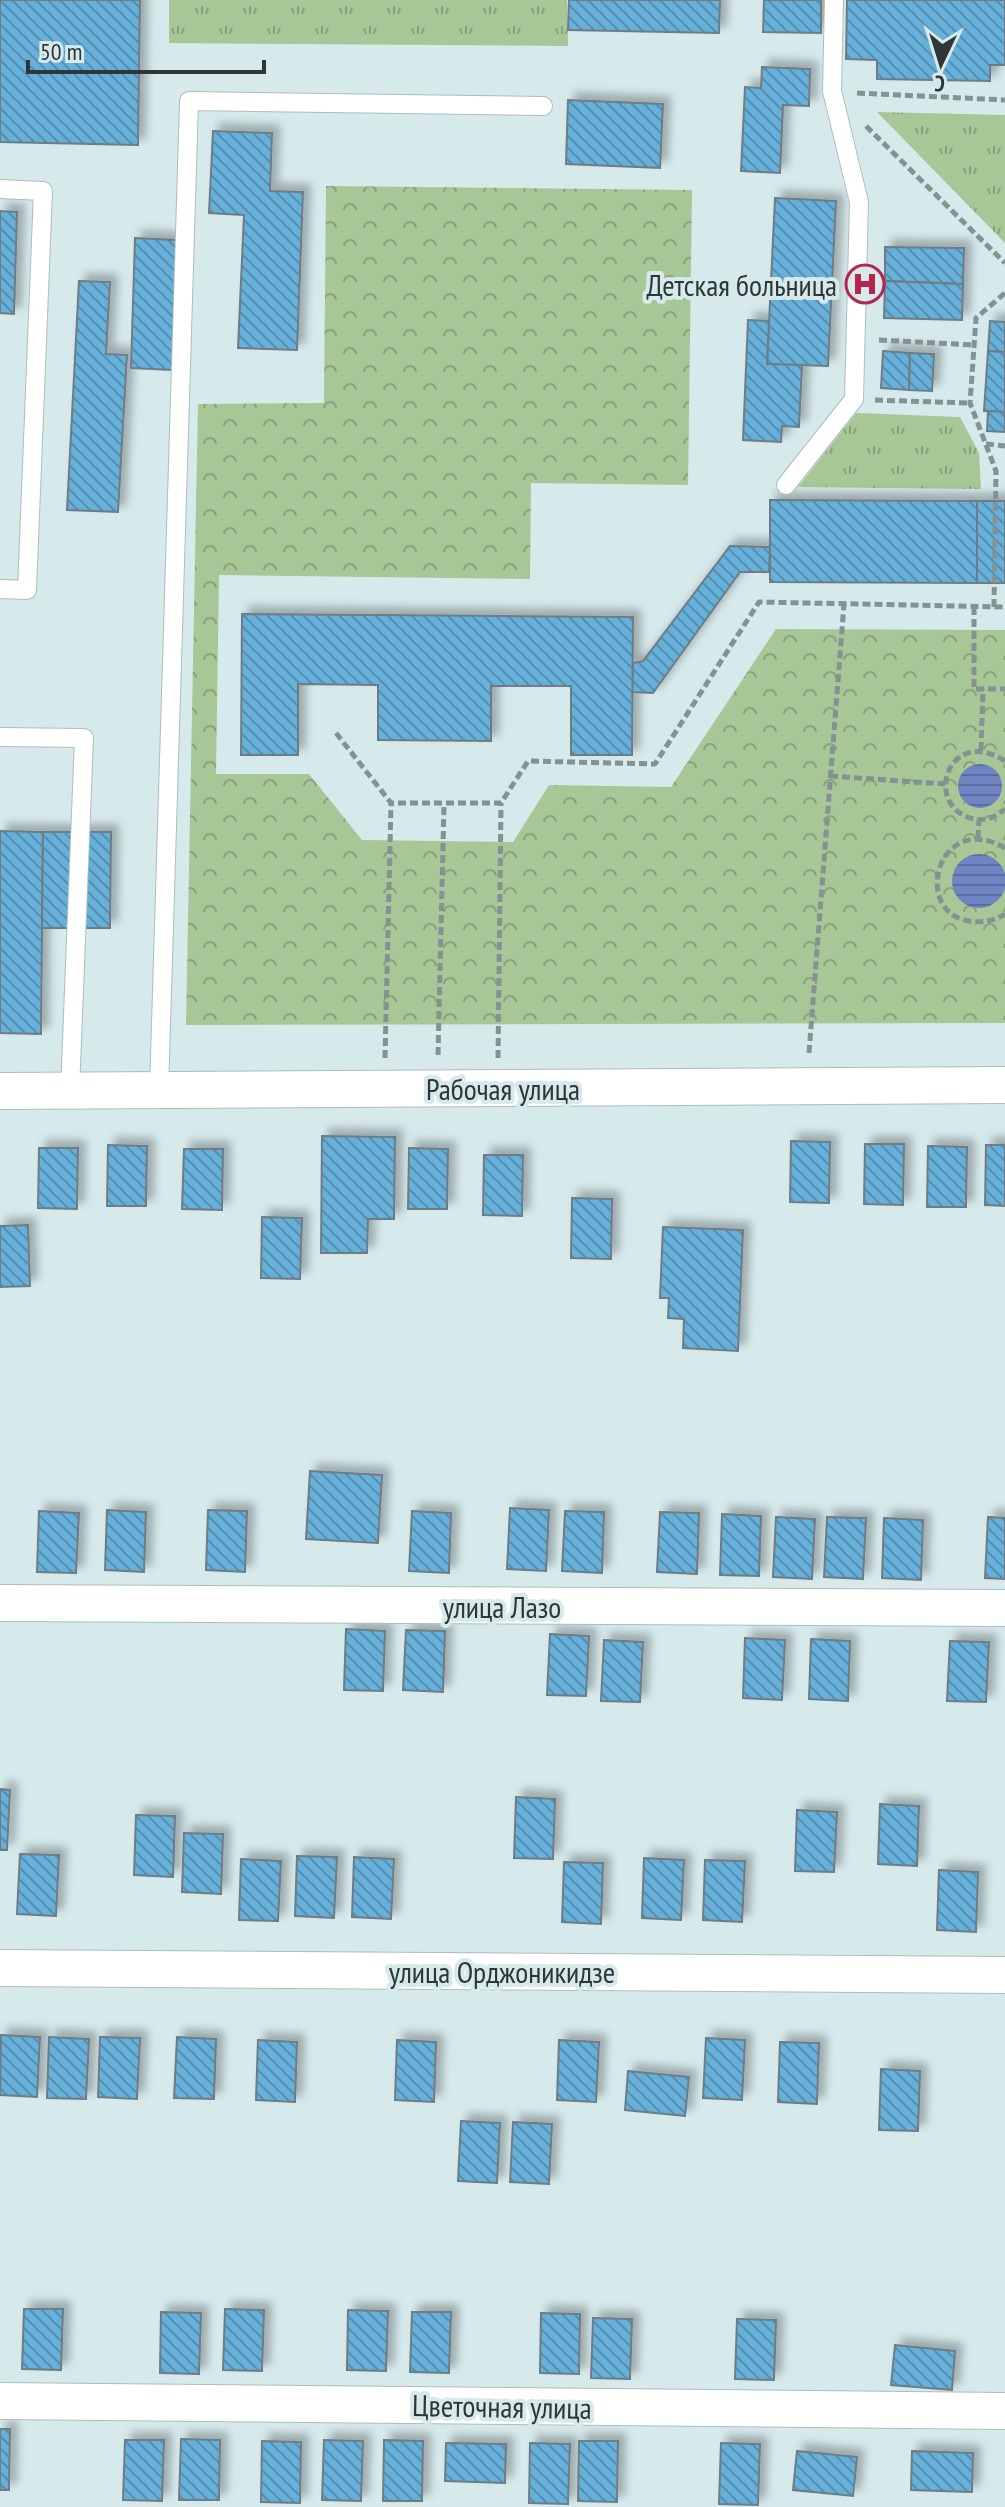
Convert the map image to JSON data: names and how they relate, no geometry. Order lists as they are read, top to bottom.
{
  "streets": {
    "street": [
      "Рабочая улица",
      "улица Лазо",
      "улица Орджоникидзе",
      "Цветочная улица"
    ]
  },
  "places": {
    "hospital": ["Детская больница"]
  },
  "scale_bar": "50 m",
  "north": "bottom"
}
